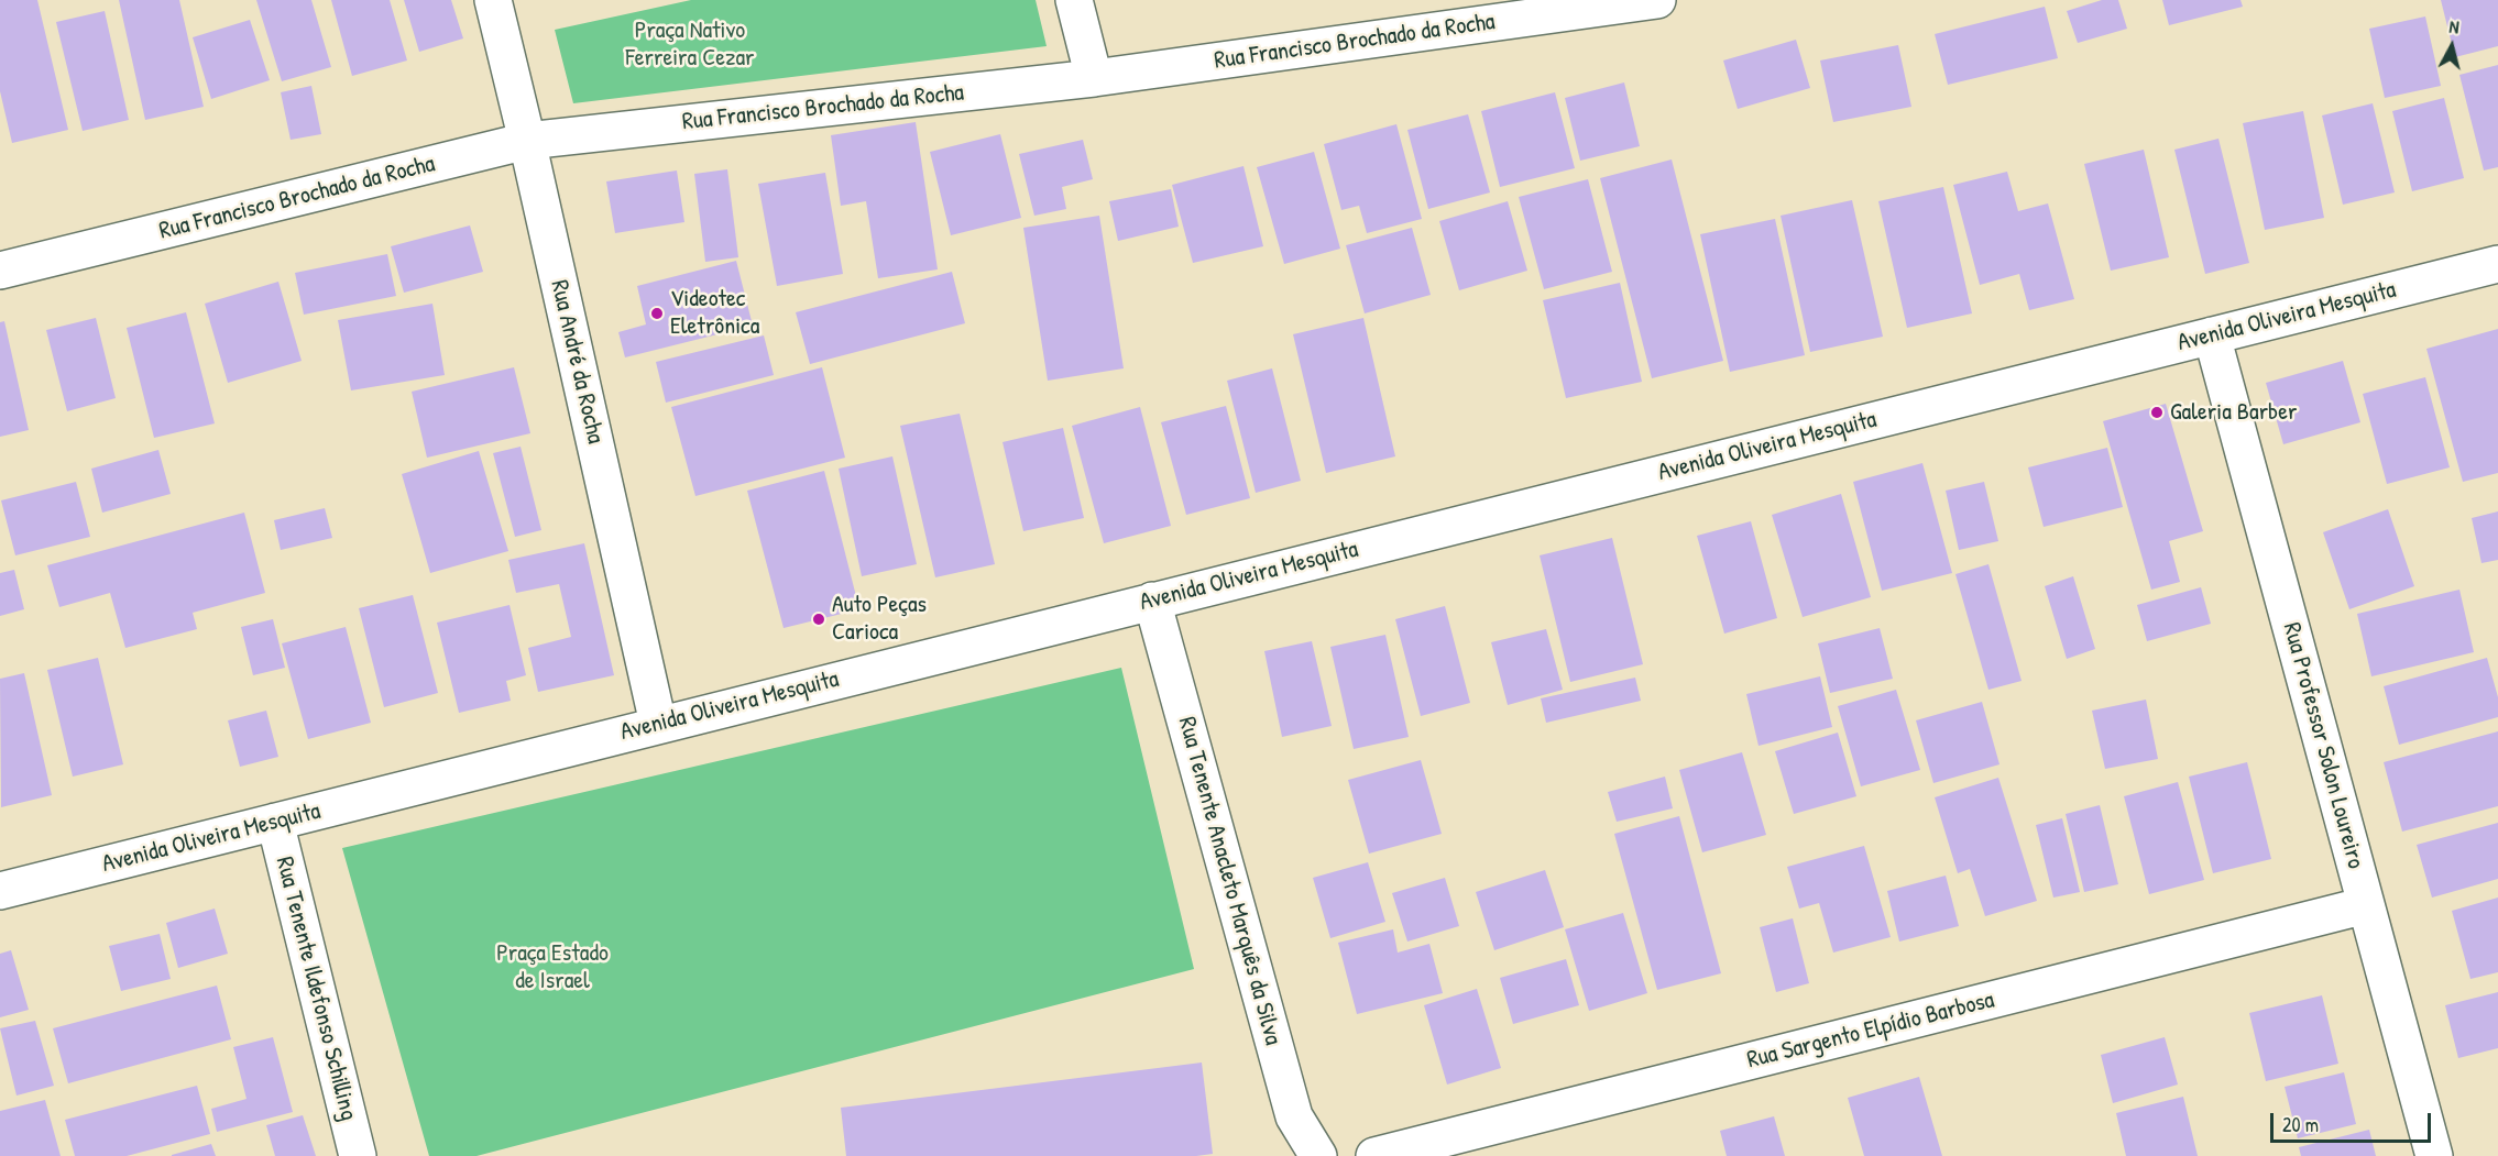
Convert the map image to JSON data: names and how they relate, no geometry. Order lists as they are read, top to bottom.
{
  "streets": {
    "street": [
      "Rua Francisco Brochado da Rocha",
      "Avenida Oliveira Mesquita",
      "Rua André da Rocha",
      "Rua Professor Solon Loureiro",
      "Rua Tenente Anacleto Marquês da Silva",
      "Rua Tenente Ildefonso Schilling",
      "Rua Sargento Elpídio Barbosa"
    ]
  },
  "crossings": [
    ["Rua Francisco Brochado da Rocha", "Rua André da Rocha"],
    ["Avenida Oliveira Mesquita", "Rua André da Rocha"],
    ["Avenida Oliveira Mesquita", "Rua Professor Solon Loureiro"],
    ["Avenida Oliveira Mesquita", "Rua Tenente Anacleto Marquês da Silva"],
    ["Avenida Oliveira Mesquita", "Rua Tenente Ildefonso Schilling"],
    ["Rua Professor Solon Loureiro", "Rua Sargento Elpídio Barbosa"]
  ],
  "parks": ["Praça Nativo Ferreira Cezar", "Praça Estado de Israel"],
  "places": ["Videotec Eletrônica", "Galeria Barber", "Auto Peças Carioca"],
  "scale_bar": "20 m",
  "north": "top"
}
